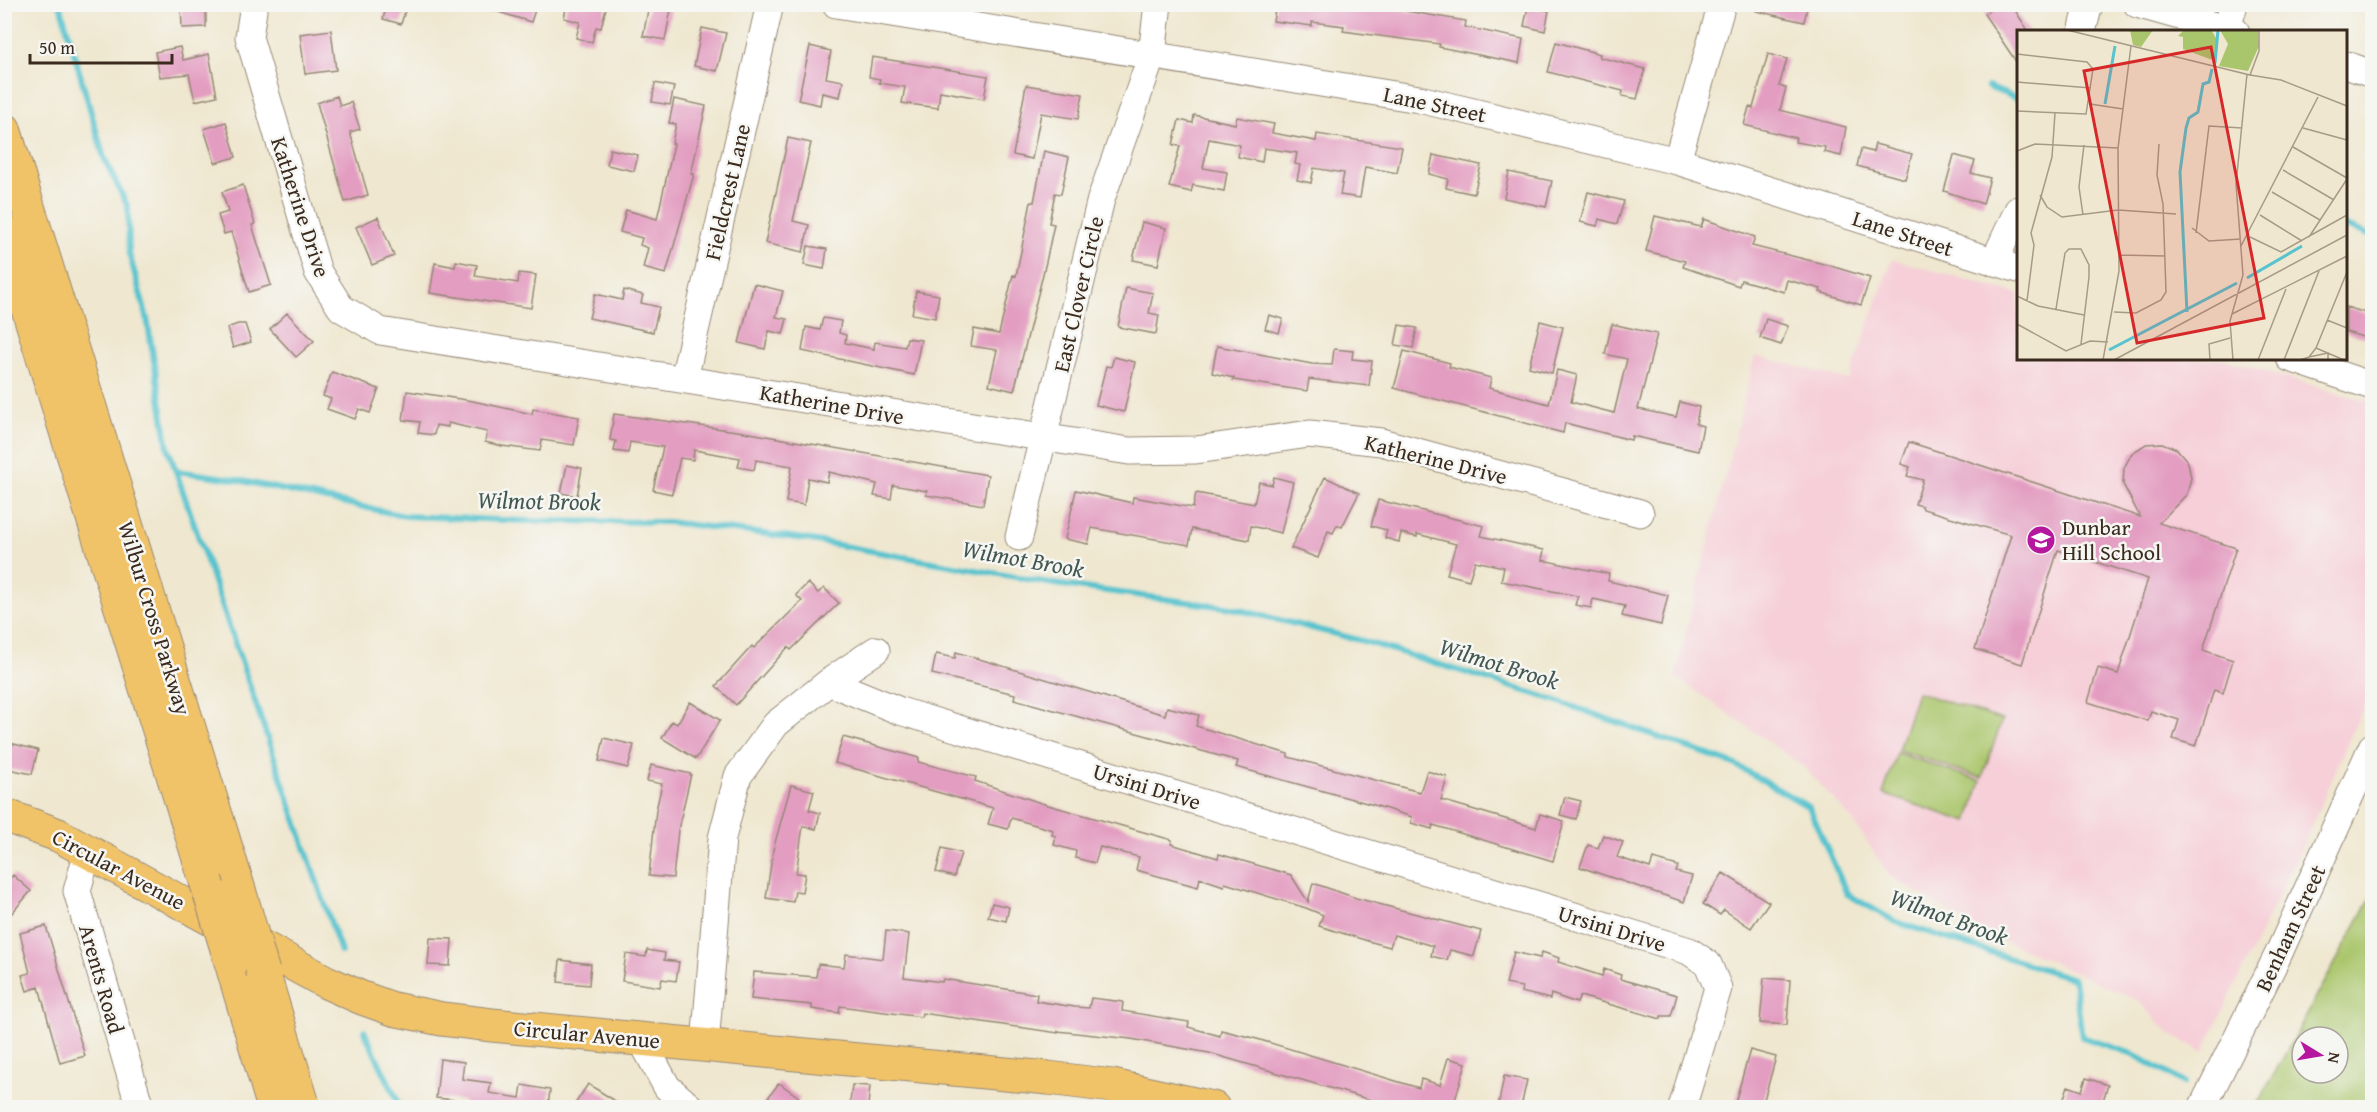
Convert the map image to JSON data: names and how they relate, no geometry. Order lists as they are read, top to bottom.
{
  "streets": {
    "main road": ["Wilbur Cross Parkway", "Circular Avenue"],
    "street": [
      "Lane Street",
      "Fieldcrest Lane",
      "Katherine Drive",
      "East Clover Circle",
      "Ursini Drive",
      "Benham Street",
      "Arents Road"
    ]
  },
  "crossings": [
    ["Lane Street", "East Clover Circle"],
    ["Fieldcrest Lane", "Katherine Drive"],
    ["Katherine Drive", "East Clover Circle"],
    ["Circular Avenue", "Arents Road"]
  ],
  "water": ["Wilmot Brook"],
  "places": {
    "school or university": ["Dunbar Hill School"]
  },
  "scale_bar": "50 m",
  "north": "right"
}
